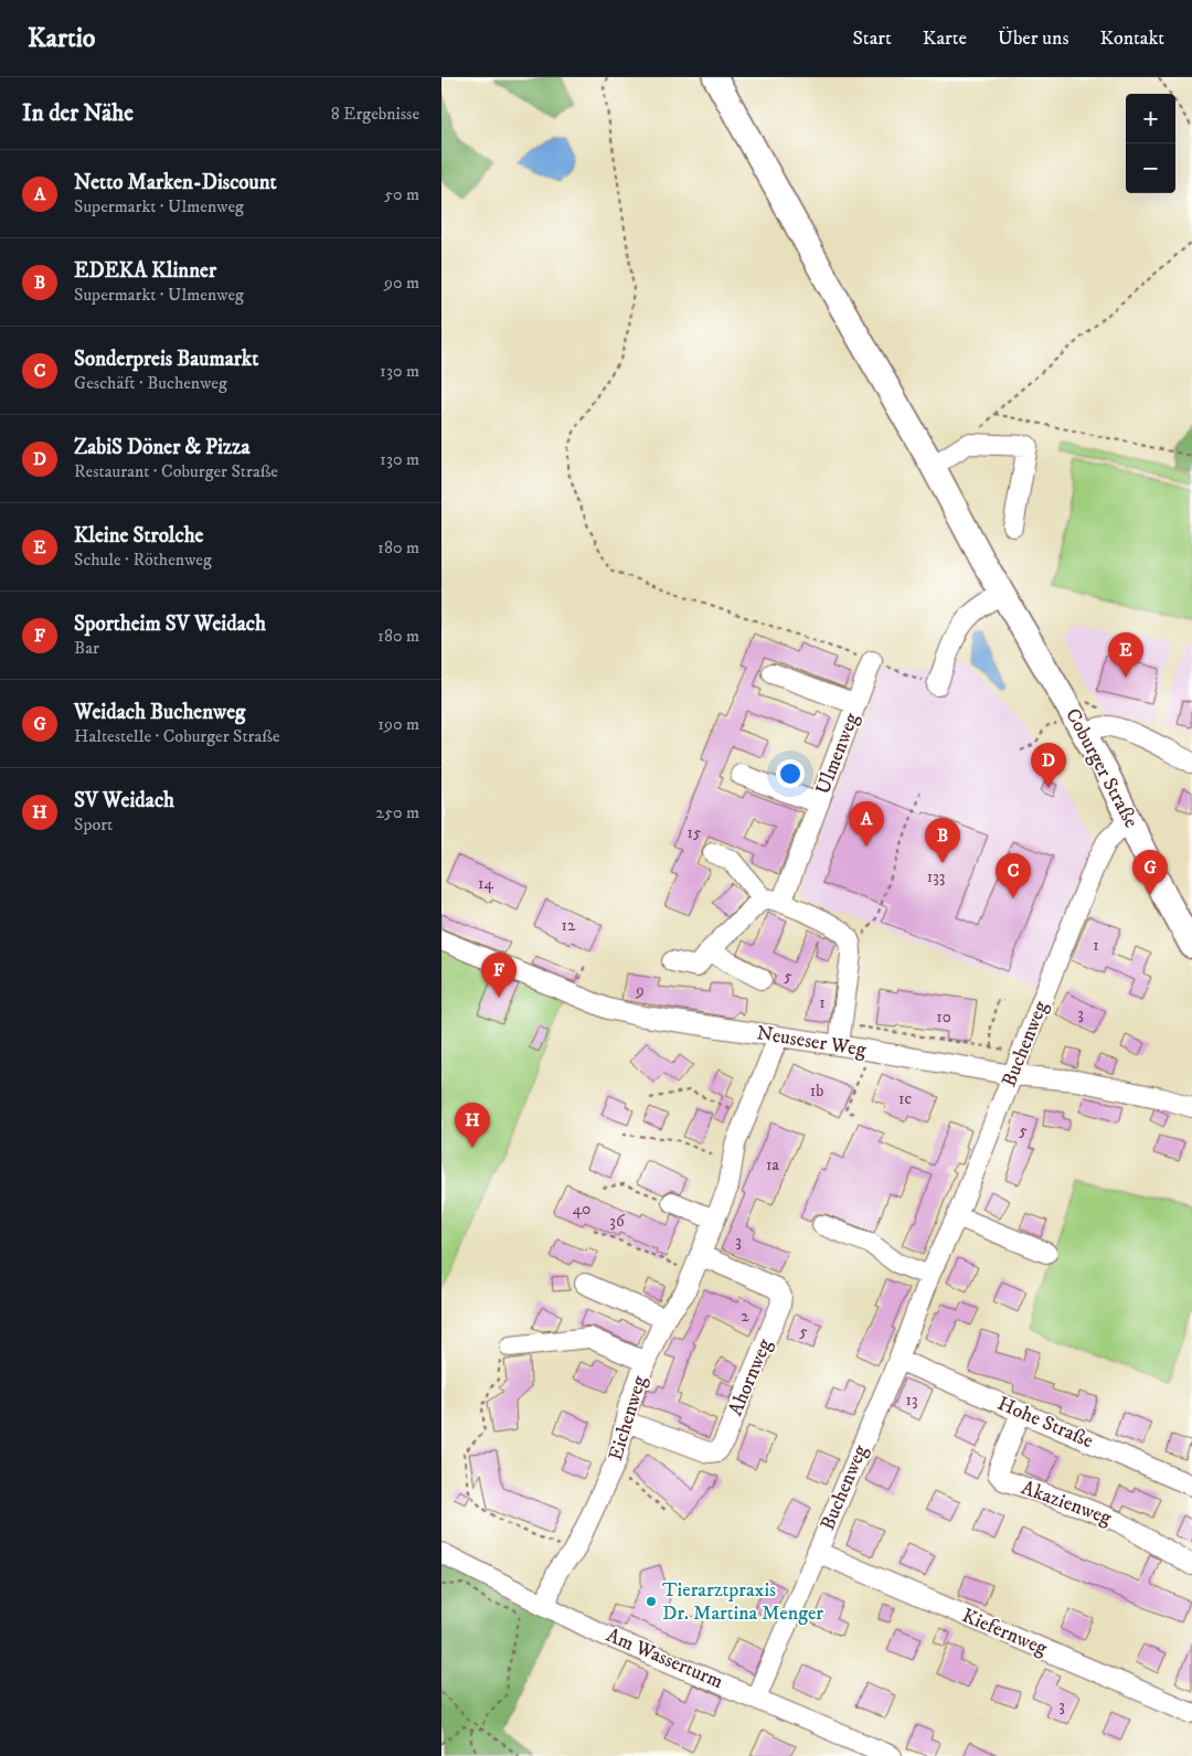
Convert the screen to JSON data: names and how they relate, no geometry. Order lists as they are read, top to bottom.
{
  "streets": {
    "main road": ["Coburger Straße"],
    "street": [
      "Ulmenweg",
      "Neuseser Weg",
      "Buchenweg",
      "Ahornweg",
      "Eichenweg",
      "Hohe Straße",
      "Akazienweg",
      "Kiefernweg",
      "Am Wasserturm"
    ]
  },
  "crossings": [
    ["Coburger Straße", "Buchenweg"],
    ["Neuseser Weg", "Buchenweg"],
    ["Neuseser Weg", "Eichenweg"],
    ["Buchenweg", "Hohe Straße"],
    ["Buchenweg", "Kiefernweg"],
    ["Buchenweg", "Am Wasserturm"],
    ["Ahornweg", "Eichenweg"],
    ["Eichenweg", "Am Wasserturm"],
    ["Hohe Straße", "Akazienweg"]
  ],
  "places": ["Tierarztpraxis Dr. Martina Menger"],
  "house_numbers": [
    "15",
    "133",
    "14",
    "12",
    "1",
    "5",
    "9",
    "1",
    "3",
    "10",
    "1b",
    "1c",
    "5",
    "1a",
    "40",
    "36",
    "3",
    "2",
    "5",
    "13",
    "3"
  ],
  "page": {
    "header": "Kartio",
    "nav": [
      "Start",
      "Karte",
      "Über uns",
      "Kontakt"
    ],
    "heading": ["In der Nähe", "8 Ergebnisse"],
    "map_buttons": ["+", "−"],
    "list": [
      {
        "mark": "A",
        "name": "Netto Marken-Discount",
        "note": "Supermarkt · Ulmenweg",
        "value": "50 m"
      },
      {
        "mark": "B",
        "name": "EDEKA Klinner",
        "note": "Supermarkt · Ulmenweg",
        "value": "90 m"
      },
      {
        "mark": "C",
        "name": "Sonderpreis Baumarkt",
        "note": "Geschäft · Buchenweg",
        "value": "130 m"
      },
      {
        "mark": "D",
        "name": "ZabiS Döner & Pizza",
        "note": "Restaurant · Coburger Straße",
        "value": "130 m"
      },
      {
        "mark": "E",
        "name": "Kleine Strolche",
        "note": "Schule · Röthenweg",
        "value": "180 m"
      },
      {
        "mark": "F",
        "name": "Sportheim SV Weidach",
        "note": "Bar",
        "value": "180 m"
      },
      {
        "mark": "G",
        "name": "Weidach Buchenweg",
        "note": "Haltestelle · Coburger Straße",
        "value": "190 m"
      },
      {
        "mark": "H",
        "name": "SV Weidach",
        "note": "Sport",
        "value": "250 m"
      }
    ],
    "pins": [
      "E",
      "D",
      "A",
      "B",
      "G",
      "C",
      "F",
      "H"
    ]
  }
}
